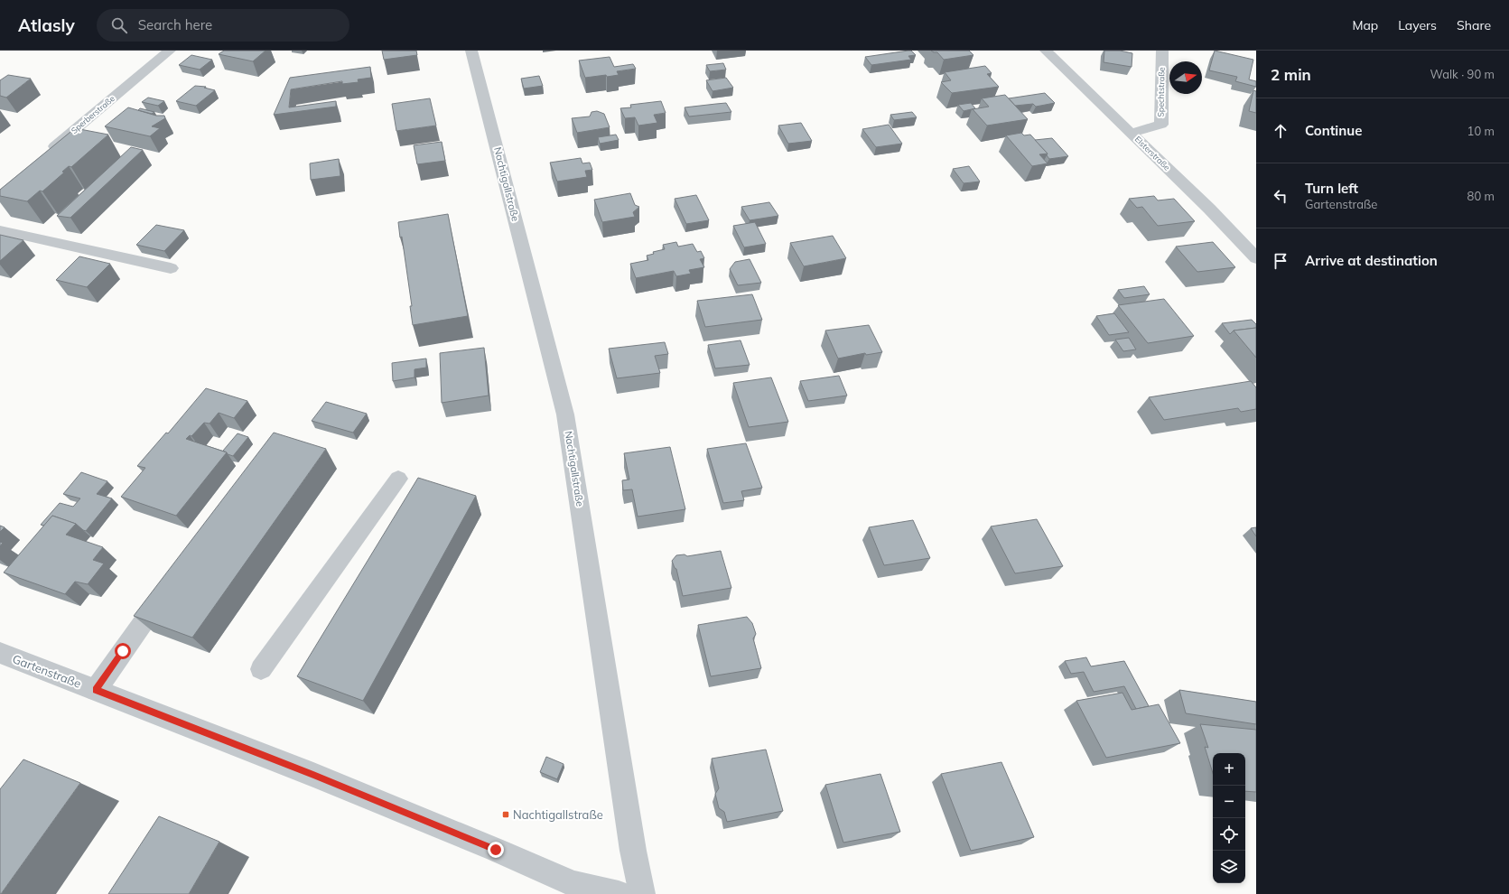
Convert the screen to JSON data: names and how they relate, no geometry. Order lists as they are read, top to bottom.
{
  "streets": {
    "street": [
      "Spechtstraße",
      "Sperberstraße",
      "Elsterstraße",
      "Nachtigallstraße",
      "Gartenstraße"
    ]
  },
  "crossings": [
    ["Spechtstraße", "Elsterstraße"]
  ],
  "places": {
    "transit": ["Nachtigallstraße"]
  },
  "north": "right",
  "page": {
    "header": "Atlasly",
    "search": "Search here",
    "nav": ["Map", "Layers", "Share"],
    "heading": ["2 min", "Walk · 90 m"],
    "list": [
      ["Continue", "10 m"],
      ["Turn left", "Gartenstraße", "80 m"],
      "Arrive at destination"
    ],
    "map_buttons": ["+", "−"]
  }
}
